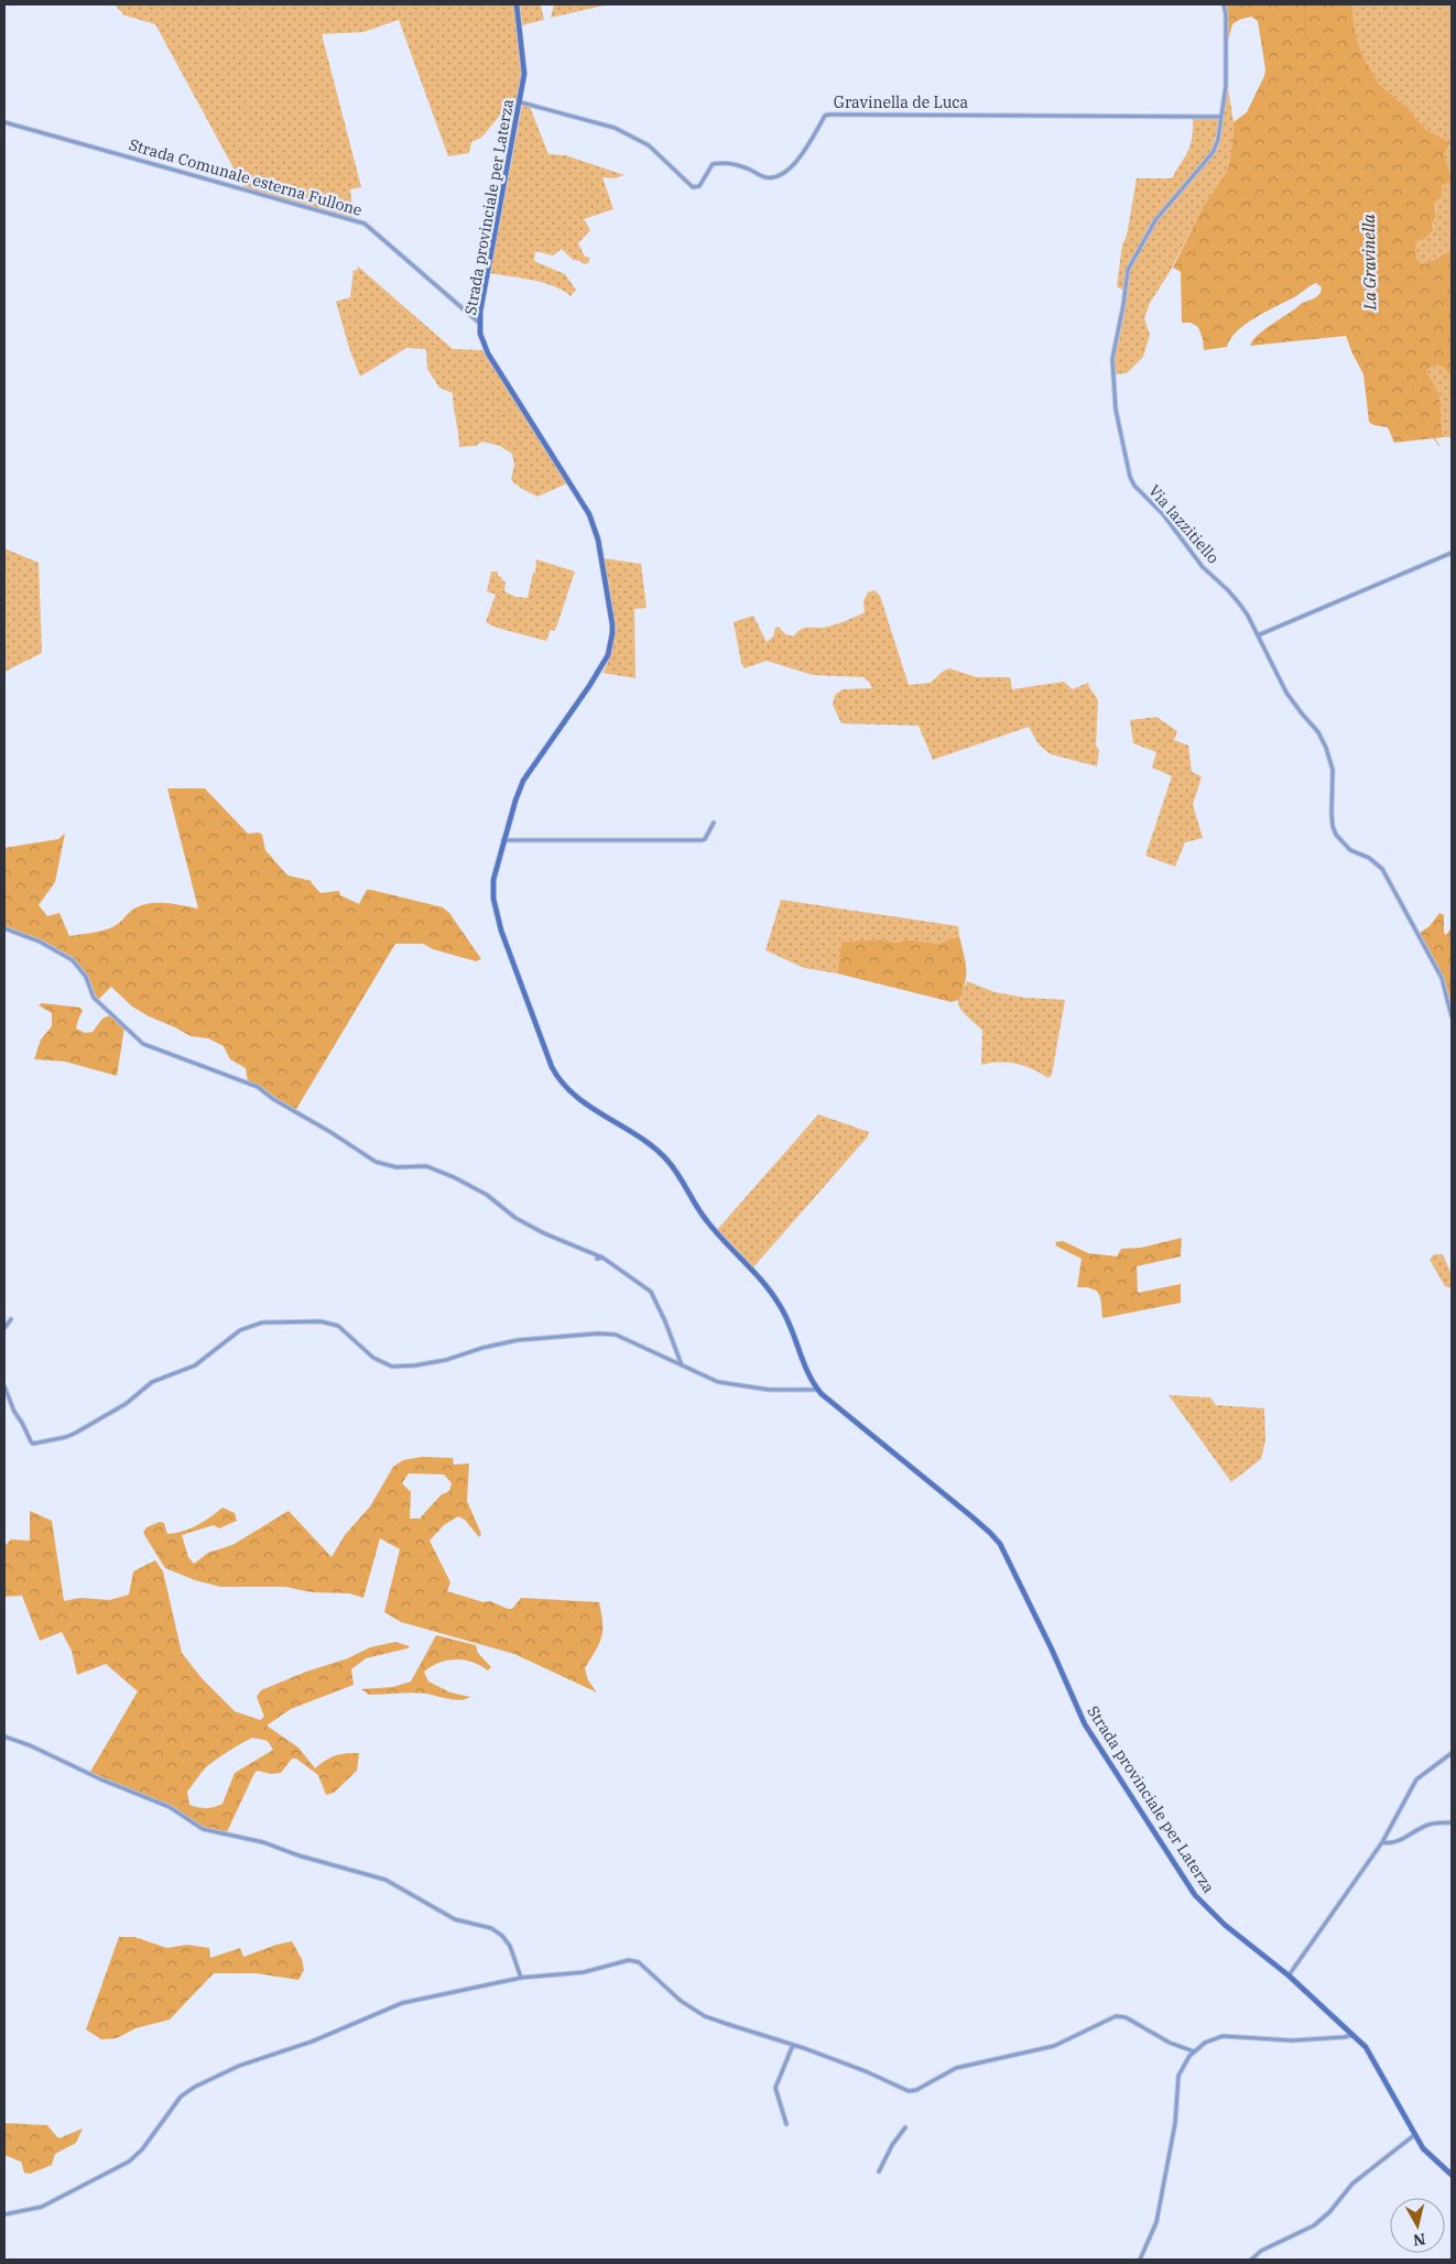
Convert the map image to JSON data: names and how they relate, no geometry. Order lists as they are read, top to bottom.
{
  "streets": {
    "main road": ["Strada provinciale per Laterza"],
    "street": ["Gravinella de Luca", "Strada Comunale esterna Fullone", "Via Iazzitiello"]
  },
  "crossings": [
    ["Gravinella de Luca", "Strada provinciale per Laterza"],
    ["Gravinella de Luca", "Via Iazzitiello"],
    ["Strada Comunale esterna Fullone", "Strada provinciale per Laterza"]
  ],
  "water": ["La Gravinella"],
  "north": "bottom"
}
